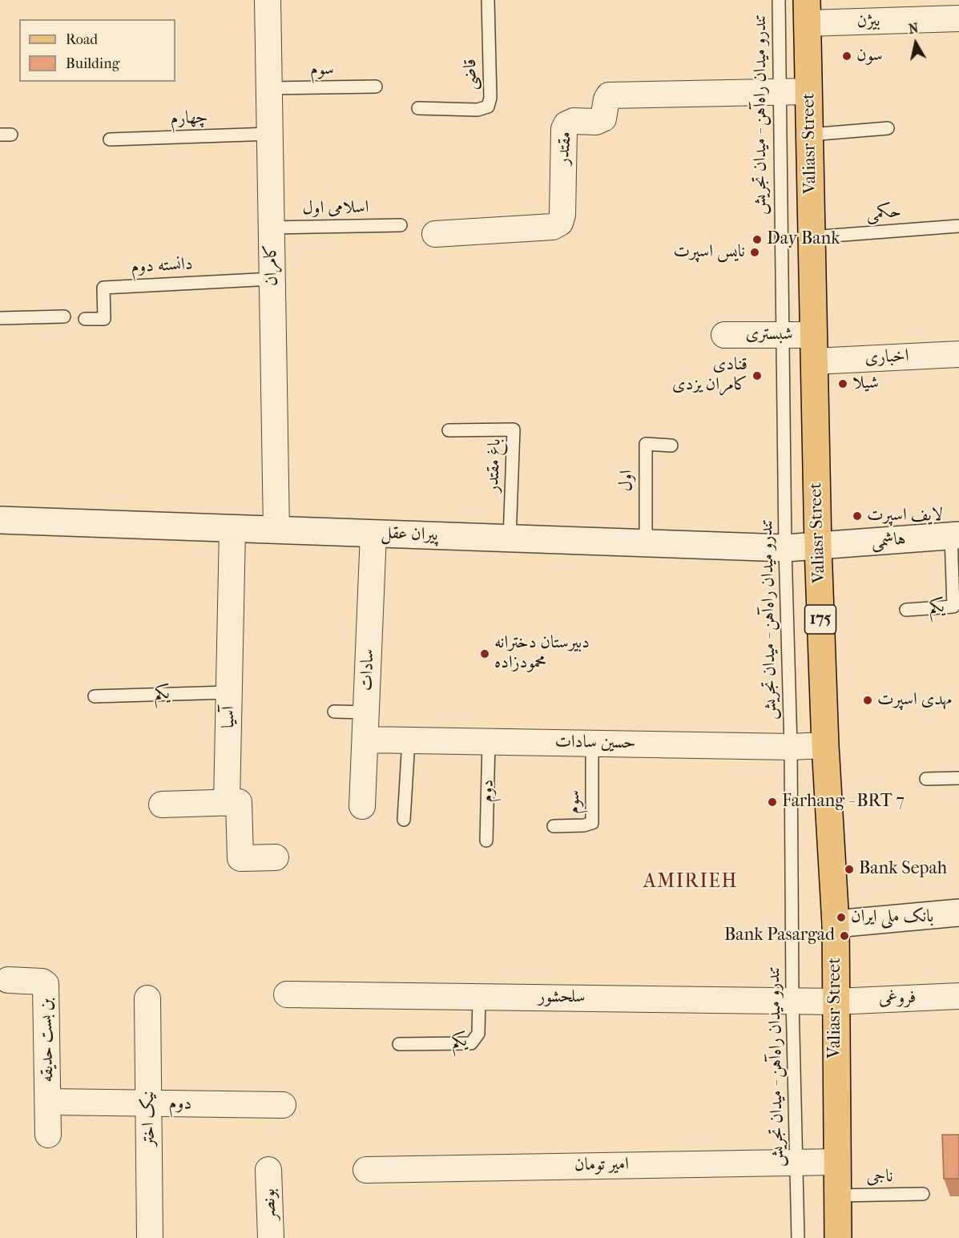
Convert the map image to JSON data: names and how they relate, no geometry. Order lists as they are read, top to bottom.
{
  "streets": {
    "main road": ["Valiasr Street", "175"],
    "street": [
      "بیژن",
      "مقتدر",
      "کامران",
      "شبستری",
      "اخباری",
      "پیران عقل",
      "هاشمی",
      "سادات",
      "آسیا",
      "حسین سادات",
      "دوم",
      "سلحشور",
      "فروغی",
      "بن بست حدیقه",
      "نیک اختر",
      "امیر تومان",
      "بونصر"
    ],
    "lane": [
      "سوم",
      "قاضی",
      "تندرو میدان راه‌آهن - میدان تجریش",
      "چهارم",
      "اسلامی اول",
      "حکمی",
      "دانسته دوم",
      "باغ مقتدر",
      "اول",
      "یکم",
      "ناجی"
    ]
  },
  "crossings": [
    ["بیژن", "Valiasr Street"],
    ["سوم", "کامران"],
    ["سوم", "حسین سادات"],
    ["تندرو میدان راه‌آهن - میدان تجریش", "مقتدر"],
    ["تندرو میدان راه‌آهن - میدان تجریش", "شبستری"],
    ["تندرو میدان راه‌آهن - میدان تجریش", "پیران عقل"],
    ["تندرو میدان راه‌آهن - میدان تجریش", "حسین سادات"],
    ["تندرو میدان راه‌آهن - میدان تجریش", "سلحشور"],
    ["تندرو میدان راه‌آهن - میدان تجریش", "امیر تومان"],
    ["چهارم", "کامران"],
    ["Valiasr Street", "مقتدر"],
    ["Valiasr Street", "حکمی"],
    ["Valiasr Street", "شبستری"],
    ["Valiasr Street", "اخباری"],
    ["Valiasr Street", "پیران عقل"],
    ["Valiasr Street", "هاشمی"],
    ["Valiasr Street", "حسین سادات"],
    ["Valiasr Street", "سلحشور"],
    ["Valiasr Street", "فروغی"],
    ["Valiasr Street", "امیر تومان"],
    ["Valiasr Street", "ناجی"],
    ["اسلامی اول", "کامران"],
    ["کامران", "دانسته دوم"],
    ["کامران", "پیران عقل"],
    ["باغ مقتدر", "پیران عقل"],
    ["اول", "پیران عقل"],
    ["پیران عقل", "هاشمی"],
    ["پیران عقل", "سادات"],
    ["پیران عقل", "آسیا"],
    ["هاشمی", "یکم"],
    ["یکم", "آسیا"],
    ["یکم", "سلحشور"],
    ["سادات", "حسین سادات"],
    ["حسین سادات", "دوم"],
    ["دوم", "بن بست حدیقه"],
    ["دوم", "نیک اختر"],
    ["سلحشور", "فروغی"]
  ],
  "districts": ["AMIRIEH"],
  "places": [
    "سون",
    "Day Bank",
    "نایس اسپرت",
    "قنادی کامران یزدی",
    "شیلا",
    "لایف اسپرت",
    "دبیرستان دخترانه محمودزاده",
    "مهدی اسپرت",
    "Farhang - BRT 7",
    "Bank Sepah",
    "بانک ملی ایران",
    "Bank Pasargad"
  ],
  "legend": ["Road", "Building"],
  "north": "top"
}
